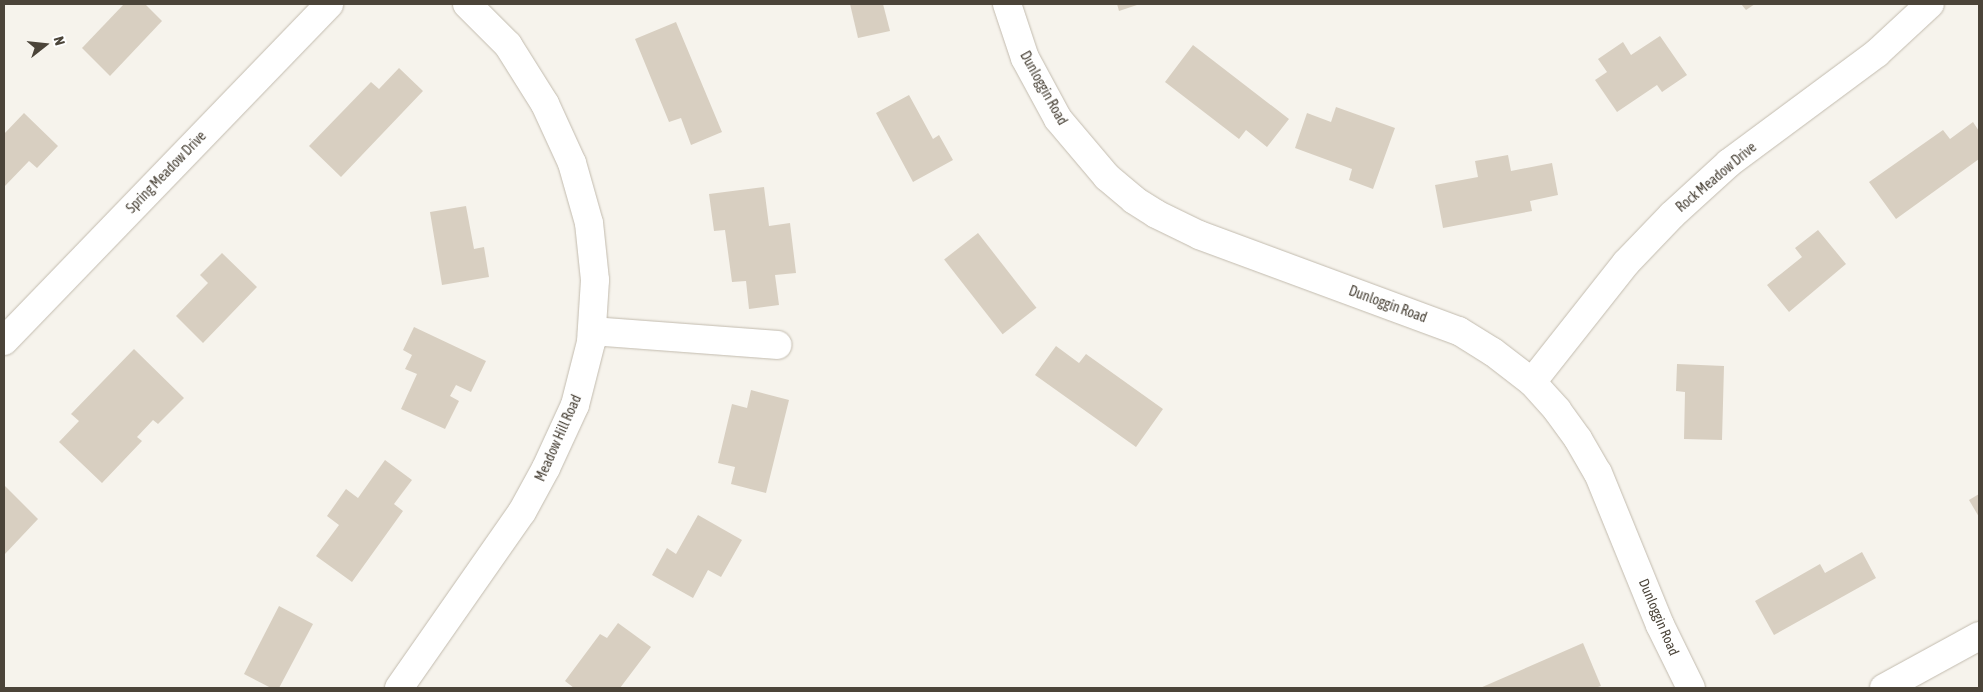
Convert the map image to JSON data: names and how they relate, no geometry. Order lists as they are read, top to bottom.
{
  "streets": {
    "street": [
      "Dunloggin Road",
      "Spring Meadow Drive",
      "Rock Meadow Drive",
      "Meadow Hill Road"
    ]
  },
  "crossings": [
    ["Dunloggin Road", "Rock Meadow Drive"]
  ],
  "north": "right"
}
